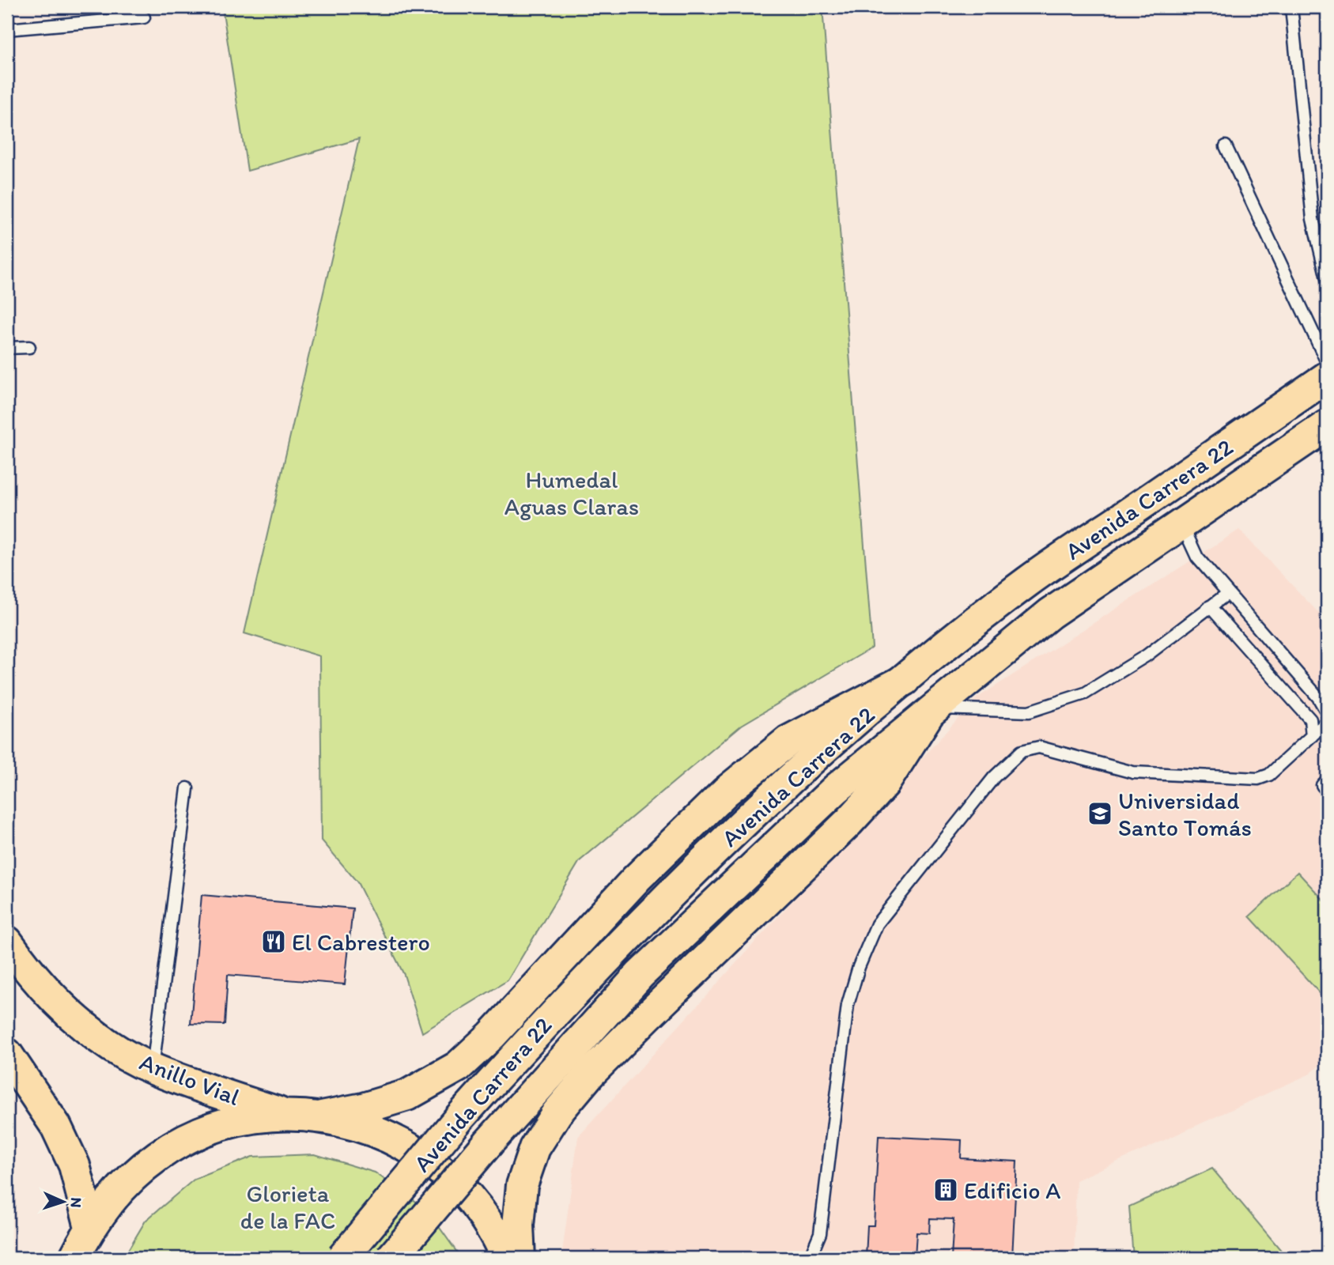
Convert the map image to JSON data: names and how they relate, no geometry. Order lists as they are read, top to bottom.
{
  "streets": {
    "main road": ["Avenida Carrera 22", "Anillo Vial"]
  },
  "parks": ["Humedal Aguas Claras", "Glorieta de la FAC"],
  "places": {
    "school or university": ["Universidad Santo Tomás"],
    "restaurant": ["El Cabrestero"],
    "building": ["Edificio A"]
  },
  "north": "right"
}
